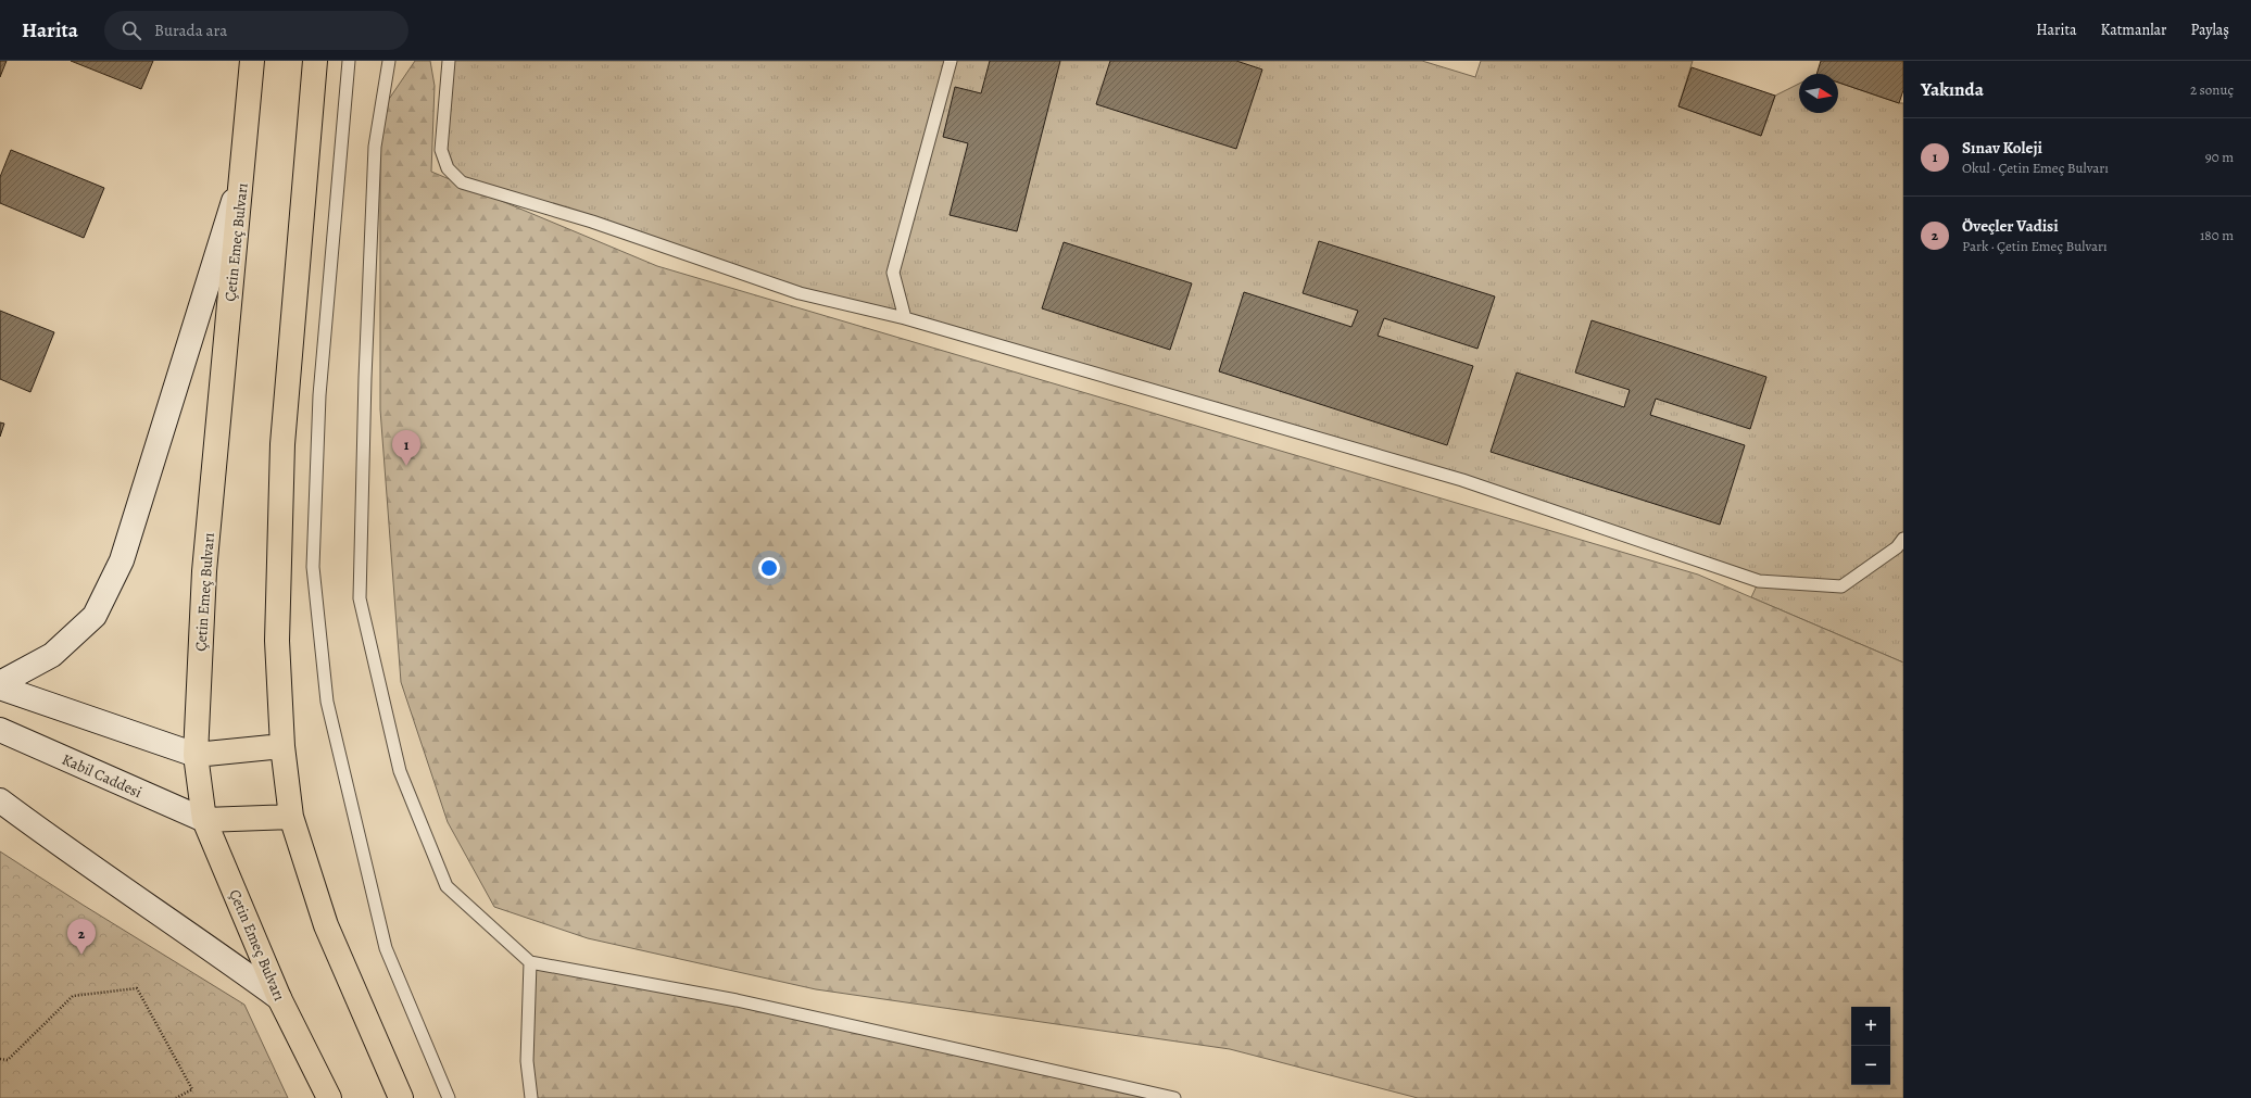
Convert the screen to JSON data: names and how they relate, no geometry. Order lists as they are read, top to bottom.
{
  "streets": {
    "main road": ["Çetin Emeç Bulvarı", "Kabil Caddesi"]
  },
  "crossings": [
    ["Çetin Emeç Bulvarı", "Kabil Caddesi"]
  ],
  "north": "right",
  "page": {
    "header": "Harita",
    "search": "Burada ara",
    "nav": ["Harita", "Katmanlar", "Paylaş"],
    "heading": ["Yakında", "2 sonuç"],
    "list": [
      {
        "mark": "1",
        "name": "Sınav Koleji",
        "note": "Okul · Çetin Emeç Bulvarı",
        "value": "90 m"
      },
      {
        "mark": "2",
        "name": "Öveçler Vadisi",
        "note": "Park · Çetin Emeç Bulvarı",
        "value": "180 m"
      }
    ],
    "pins": ["1", "2"],
    "map_buttons": ["+", "−"]
  }
}
